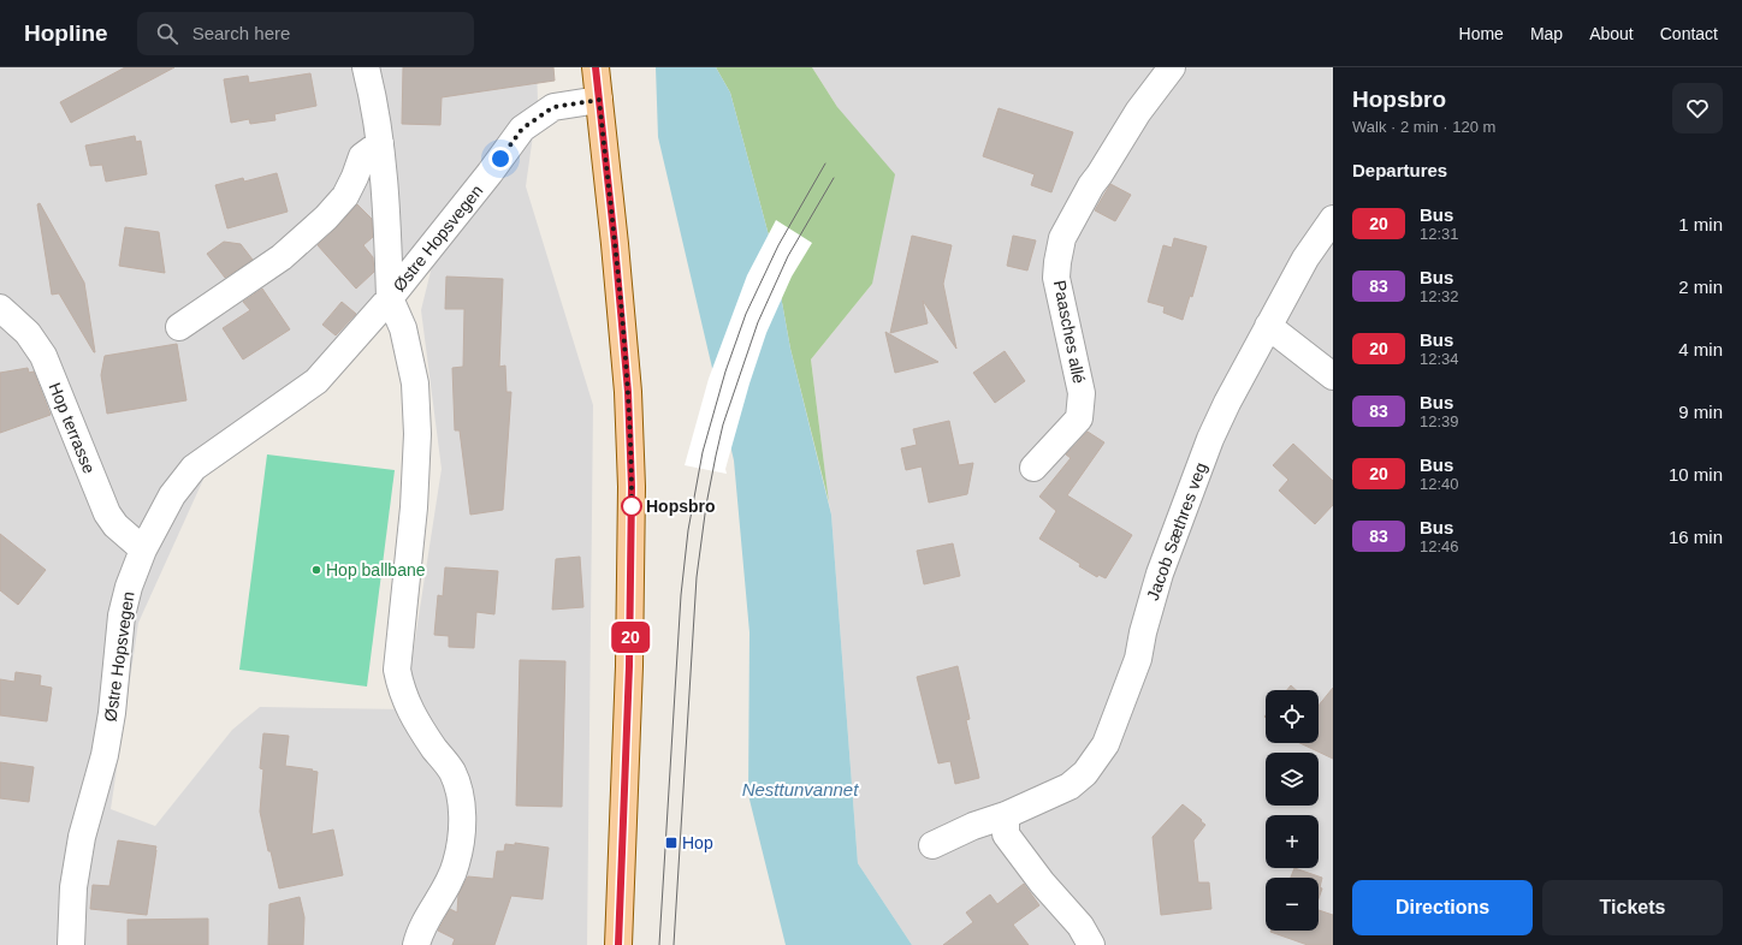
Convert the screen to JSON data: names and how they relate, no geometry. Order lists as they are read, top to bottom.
{
  "streets": {
    "street": [
      "Østre Hopsvegen",
      "Paasches allé",
      "Hop terrasse",
      "Jacob Sæthres veg"
    ]
  },
  "crossings": [
    ["Østre Hopsvegen", "Hop terrasse"]
  ],
  "water": ["Nesttunvannet"],
  "places": {
    "other": ["Hopsbro", "Hop ballbane"],
    "transit": ["Hop"]
  },
  "lines": ["bus line 20"],
  "page": {
    "header": "Hopline",
    "search": "Search here",
    "nav": [
      "Home",
      "Map",
      "About",
      "Contact"
    ],
    "on_map": "20",
    "heading": [
      ["Hopsbro", "Walk · 2 min · 120 m"],
      "Departures"
    ],
    "list": [
      {
        "mark": "20",
        "name": "Bus",
        "note": "12:31",
        "value": "1 min"
      },
      {
        "mark": "83",
        "name": "Bus",
        "note": "12:32",
        "value": "2 min"
      },
      {
        "mark": "20",
        "name": "Bus",
        "note": "12:34",
        "value": "4 min"
      },
      {
        "mark": "83",
        "name": "Bus",
        "note": "12:39",
        "value": "9 min"
      },
      {
        "mark": "20",
        "name": "Bus",
        "note": "12:40",
        "value": "10 min"
      },
      {
        "mark": "83",
        "name": "Bus",
        "note": "12:46",
        "value": "16 min"
      }
    ],
    "map_buttons": ["+", "−"],
    "buttons": ["Directions", "Tickets"]
  }
}
